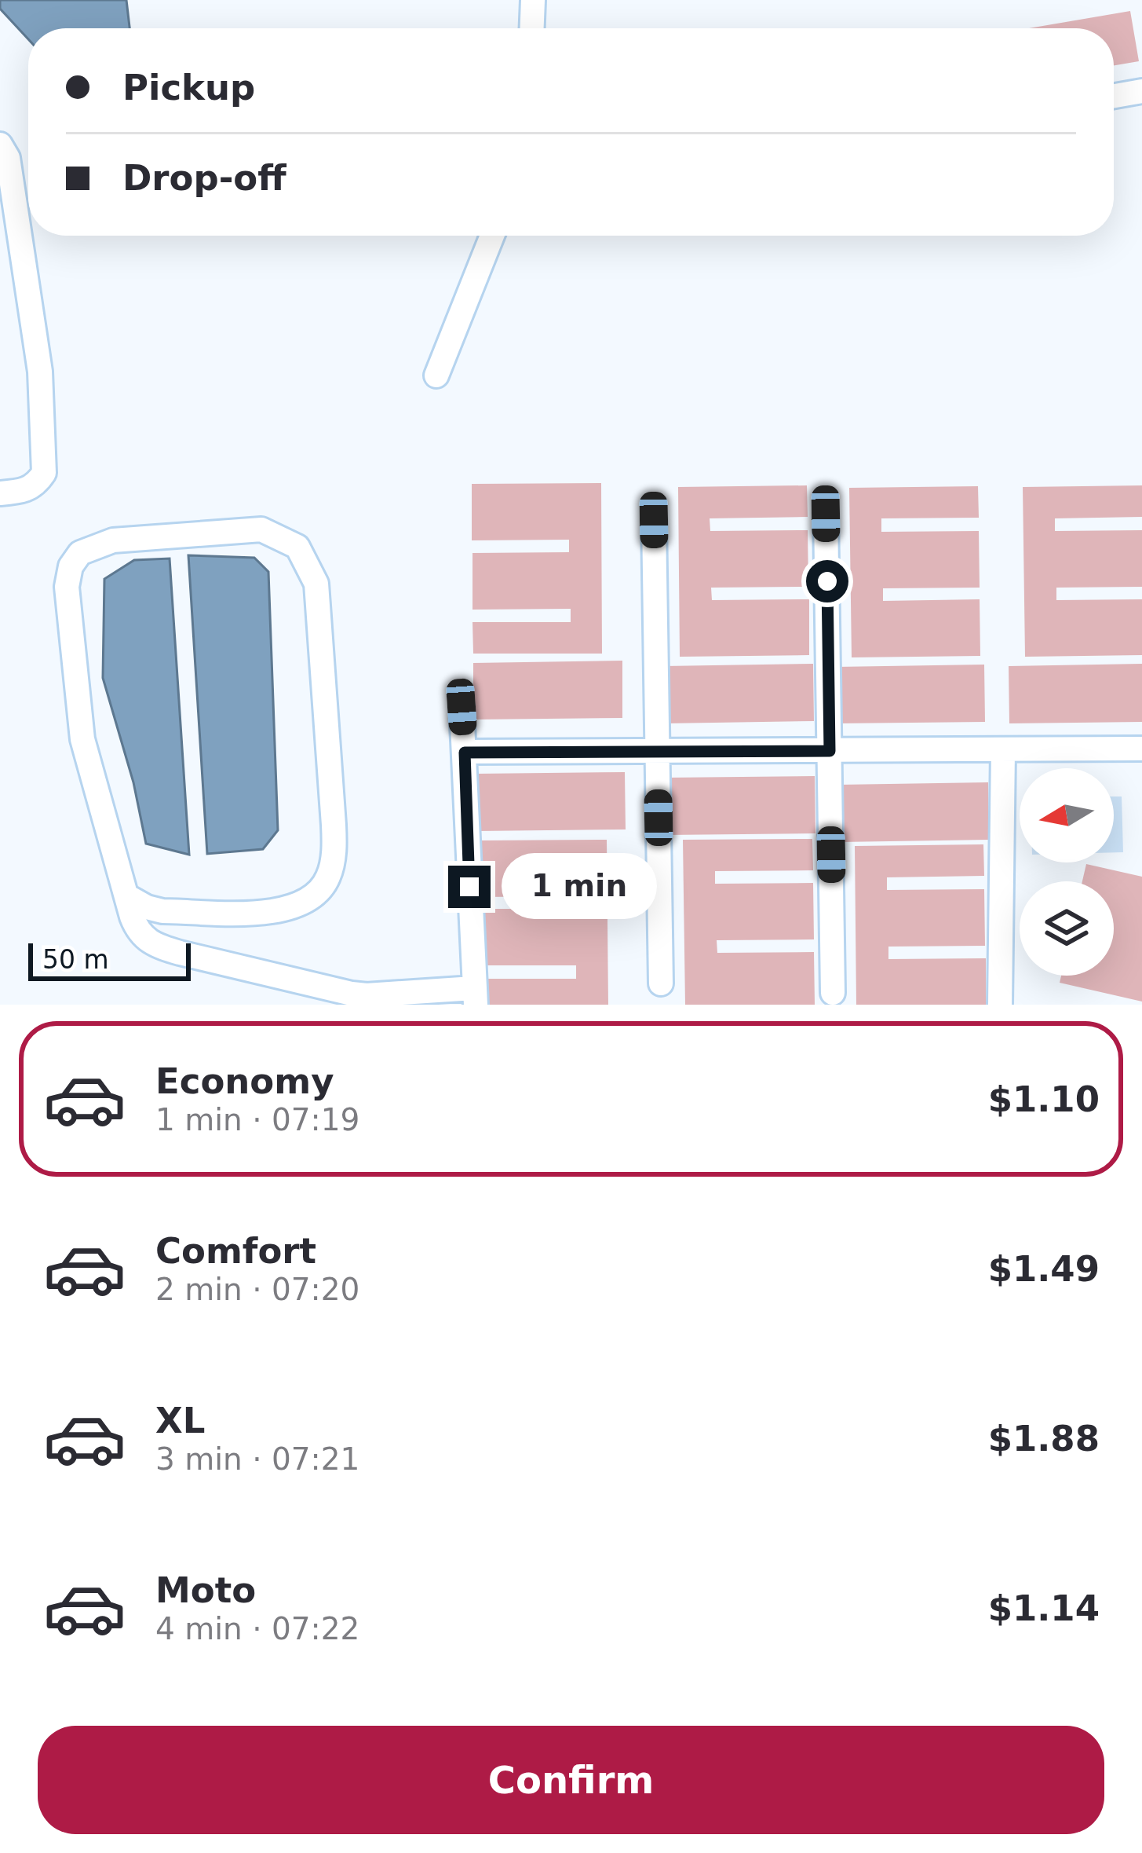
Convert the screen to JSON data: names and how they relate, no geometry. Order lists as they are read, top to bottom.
{
  "scale_bar": "50 m",
  "north": "left",
  "page": {
    "banner": ["Pickup", "Drop-off"],
    "bubble": "1 min",
    "scale": "50 m",
    "list": [
      {
        "name": "Economy",
        "note": "1 min · 07:19",
        "value": "$1.10"
      },
      {
        "name": "Comfort",
        "note": "2 min · 07:20",
        "value": "$1.49"
      },
      {
        "name": "XL",
        "note": "3 min · 07:21",
        "value": "$1.88"
      },
      {
        "name": "Moto",
        "note": "4 min · 07:22",
        "value": "$1.14"
      }
    ],
    "buttons": "Confirm"
  }
}
